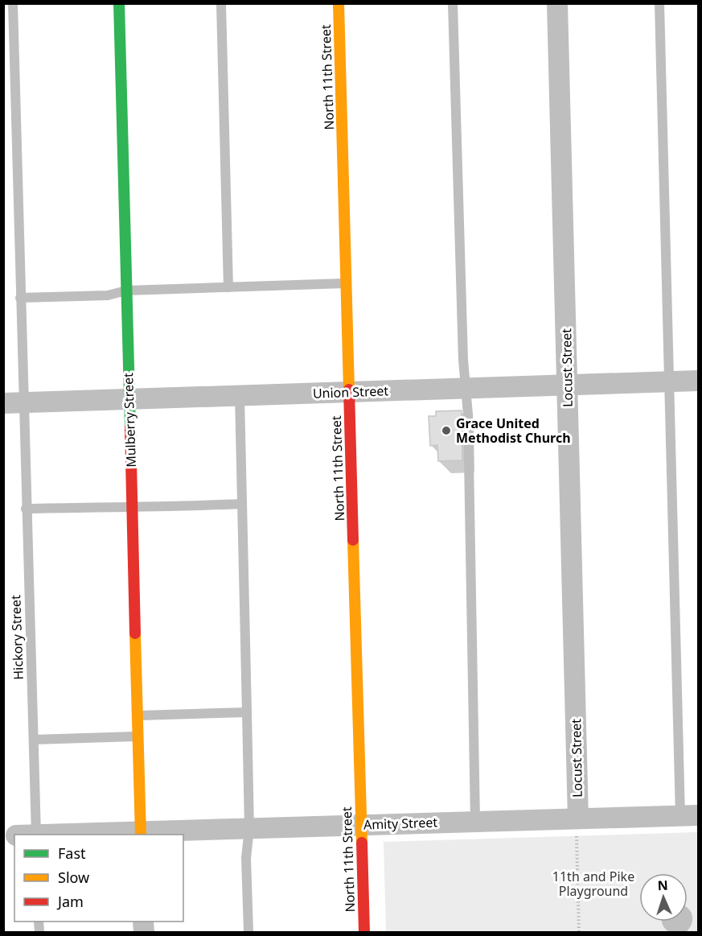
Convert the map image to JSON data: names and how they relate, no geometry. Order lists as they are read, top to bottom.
{
  "streets": {
    "street": [
      "North 11th Street",
      "Locust Street",
      "Union Street",
      "Mulberry Street",
      "Amity Street"
    ],
    "lane": ["Hickory Street"]
  },
  "crossings": [
    ["North 11th Street", "Union Street"],
    ["North 11th Street", "Amity Street"],
    ["Locust Street", "Union Street"],
    ["Locust Street", "Amity Street"],
    ["Union Street", "Mulberry Street"],
    ["Union Street", "Hickory Street"],
    ["Mulberry Street", "Amity Street"]
  ],
  "parks": ["11th and Pike Playground"],
  "places": ["Grace United Methodist Church"],
  "legend": ["Fast", "Slow", "Jam"],
  "north": "top"
}
